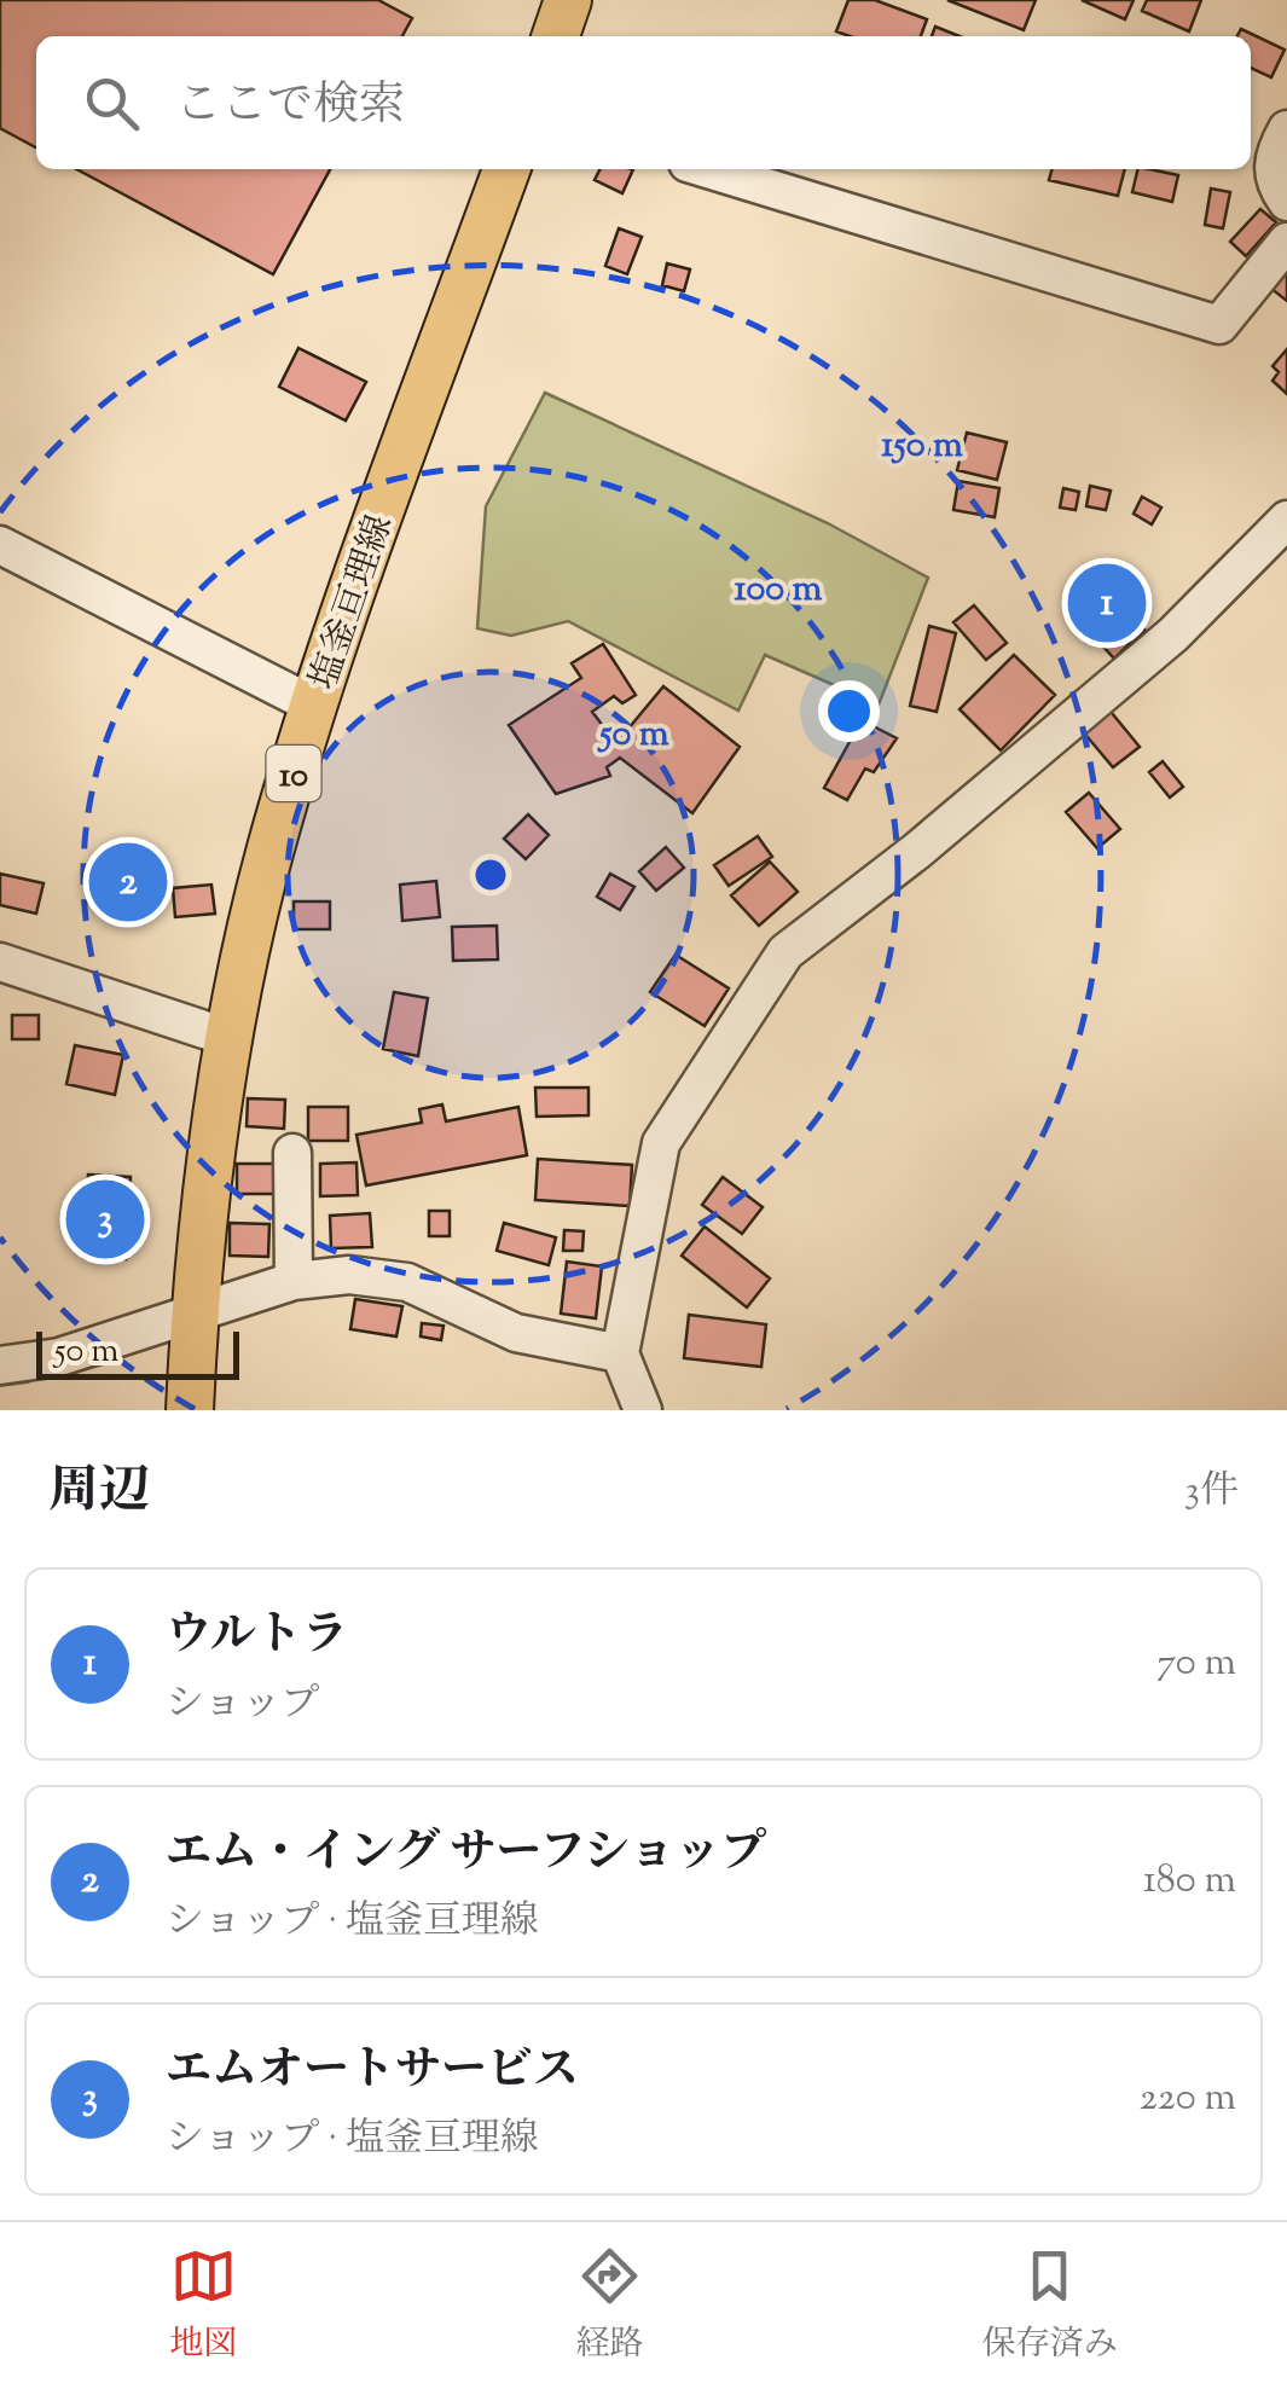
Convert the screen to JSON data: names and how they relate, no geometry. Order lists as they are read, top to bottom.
{
  "streets": {
    "main road": ["塩釜亘理線", "10"]
  },
  "scale_bar": "50 m",
  "page": {
    "search": "ここで検索",
    "pins": ["1", "2", "3"],
    "scale": "50 m",
    "heading": ["周辺", "3件"],
    "list": [
      {
        "mark": "1",
        "name": "ウルトラ",
        "note": "ショップ",
        "value": "70 m"
      },
      {
        "mark": "2",
        "name": "エム・イング サーフショップ",
        "note": "ショップ · 塩釜亘理線",
        "value": "180 m"
      },
      {
        "mark": "3",
        "name": "エムオートサービス",
        "note": "ショップ · 塩釜亘理線",
        "value": "220 m"
      }
    ],
    "nav": ["地図", "経路", "保存済み"]
  },
  "rings": ["150 m", "100 m", "50 m"]
}
